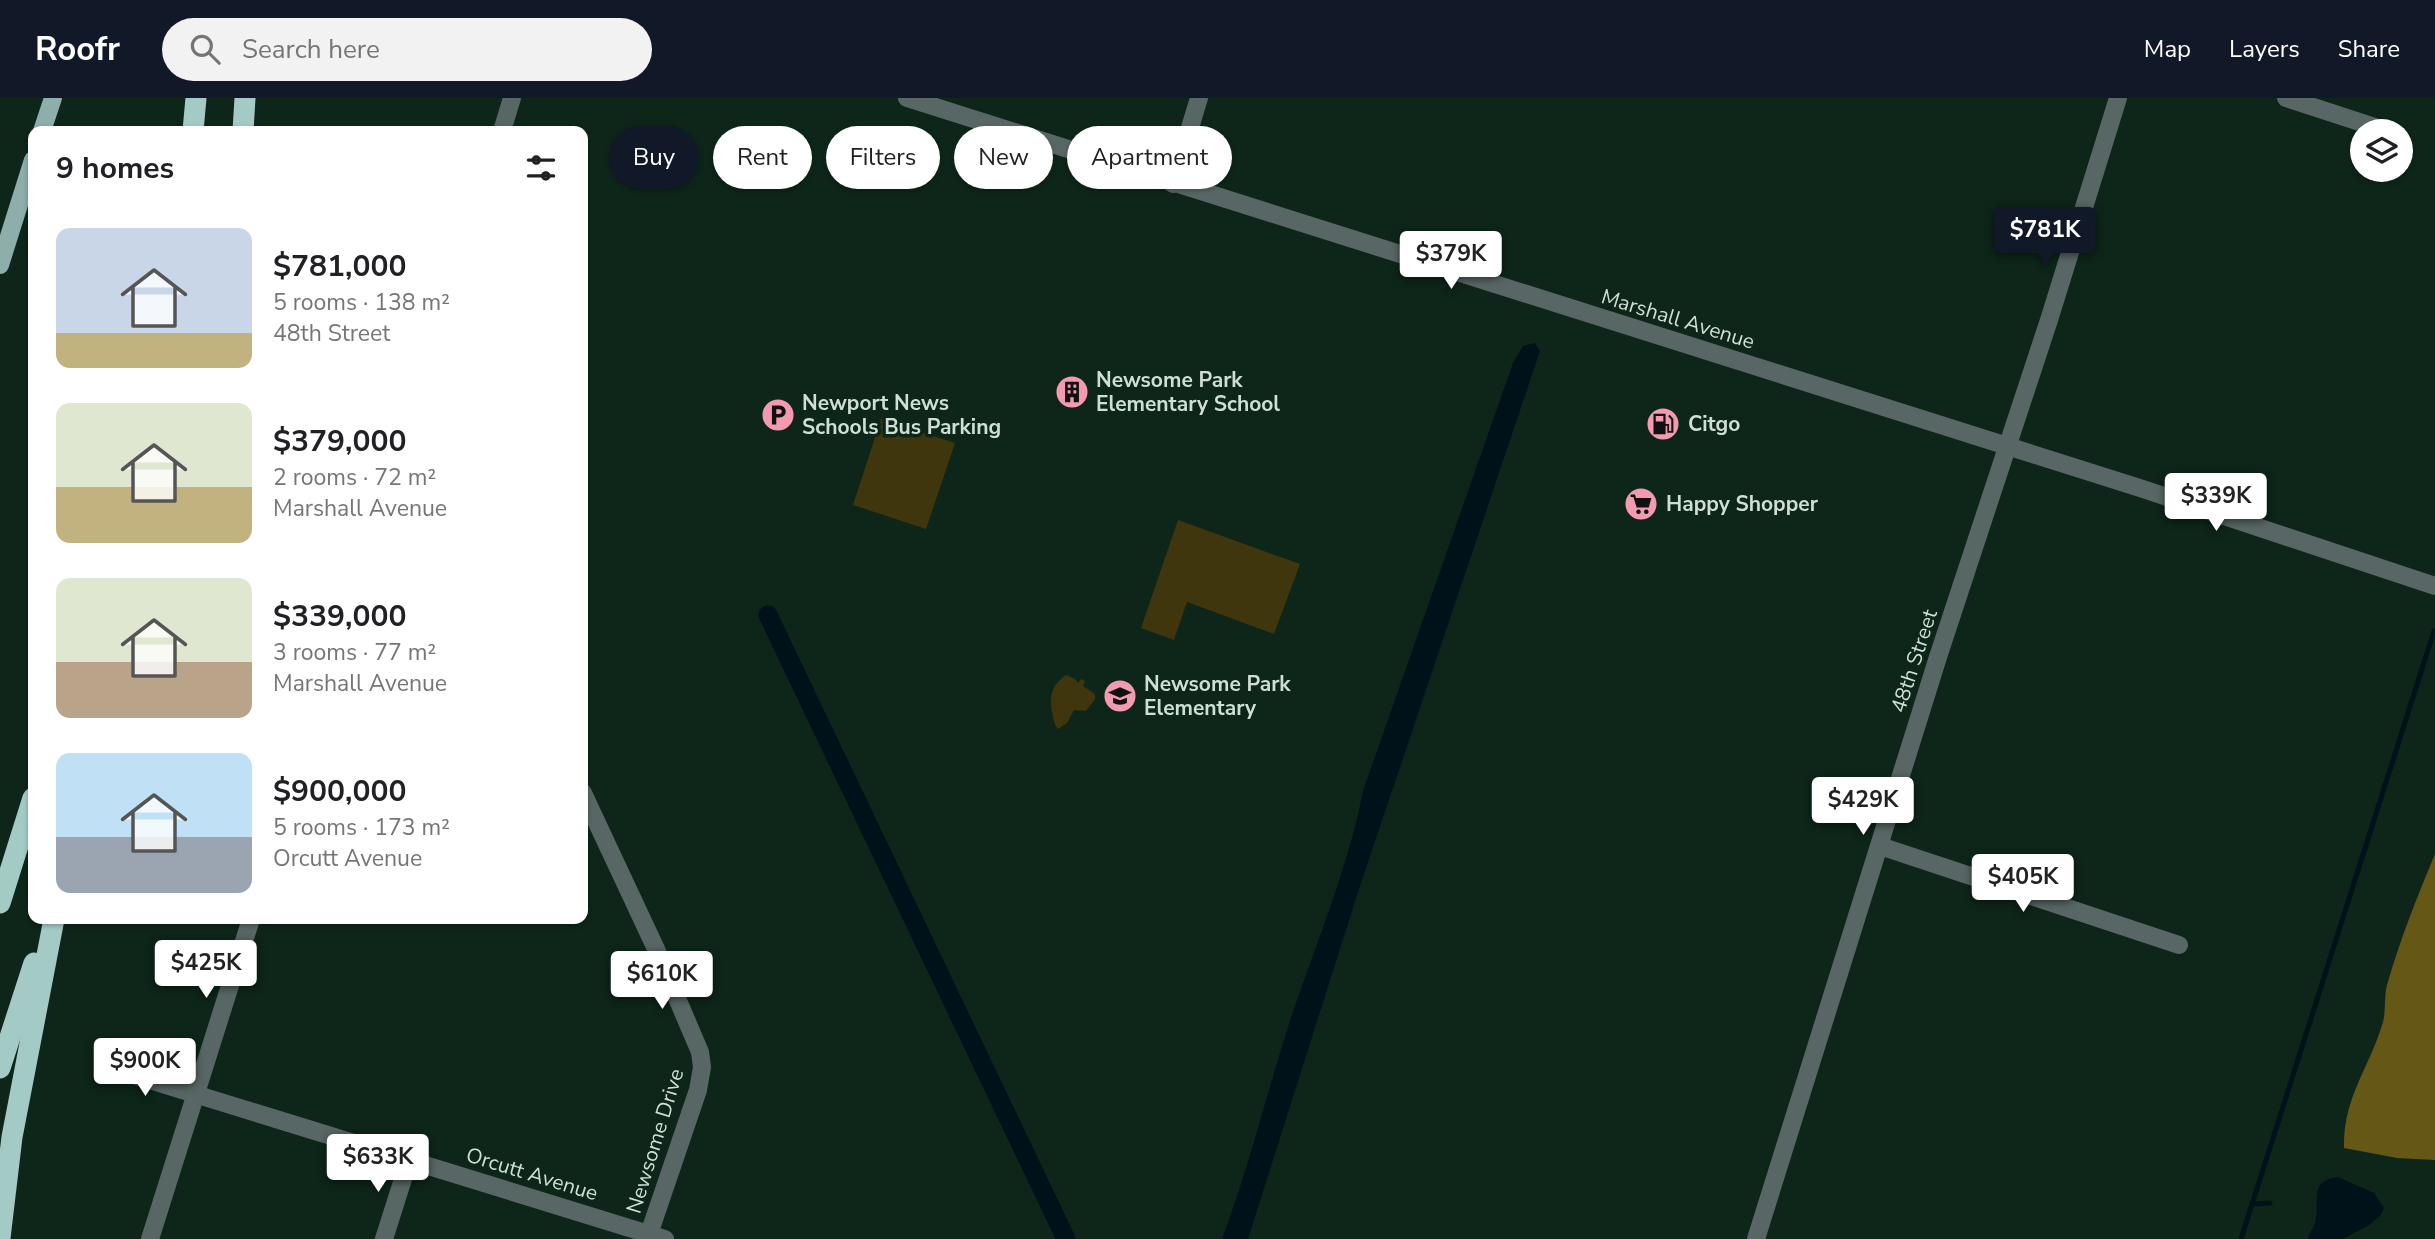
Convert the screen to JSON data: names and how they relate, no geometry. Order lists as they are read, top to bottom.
{
  "streets": {
    "street": [
      "Marshall Avenue",
      "48th Street",
      "Newsome Drive",
      "Orcutt Avenue"
    ]
  },
  "crossings": [
    ["Marshall Avenue", "48th Street"],
    ["Newsome Drive", "Orcutt Avenue"]
  ],
  "places": {
    "building": ["Newsome Park Elementary School"],
    "parking": ["Newport News Schools Bus Parking"],
    "fuel station": ["Citgo"],
    "supermarket": ["Happy Shopper"],
    "school or university": ["Newsome Park Elementary"]
  },
  "page": {
    "header": "Roofr",
    "search": "Search here",
    "nav": ["Map", "Layers", "Share"],
    "chip": [
      "Buy",
      "Rent",
      "Filters",
      "New",
      "Apartment"
    ],
    "heading": "9 homes",
    "price": [
      "$781K",
      "$379K",
      "$339K",
      "$429K",
      "$405K",
      "$425K",
      "$610K",
      "$900K",
      "$633K"
    ],
    "list": [
      {
        "name": "$781,000",
        "note": "5 rooms · 138 m² · 48th Street"
      },
      {
        "name": "$379,000",
        "note": "2 rooms · 72 m² · Marshall Avenue"
      },
      {
        "name": "$339,000",
        "note": "3 rooms · 77 m² · Marshall Avenue"
      },
      {
        "name": "$900,000",
        "note": "5 rooms · 173 m² · Orcutt Avenue"
      }
    ]
  }
}
